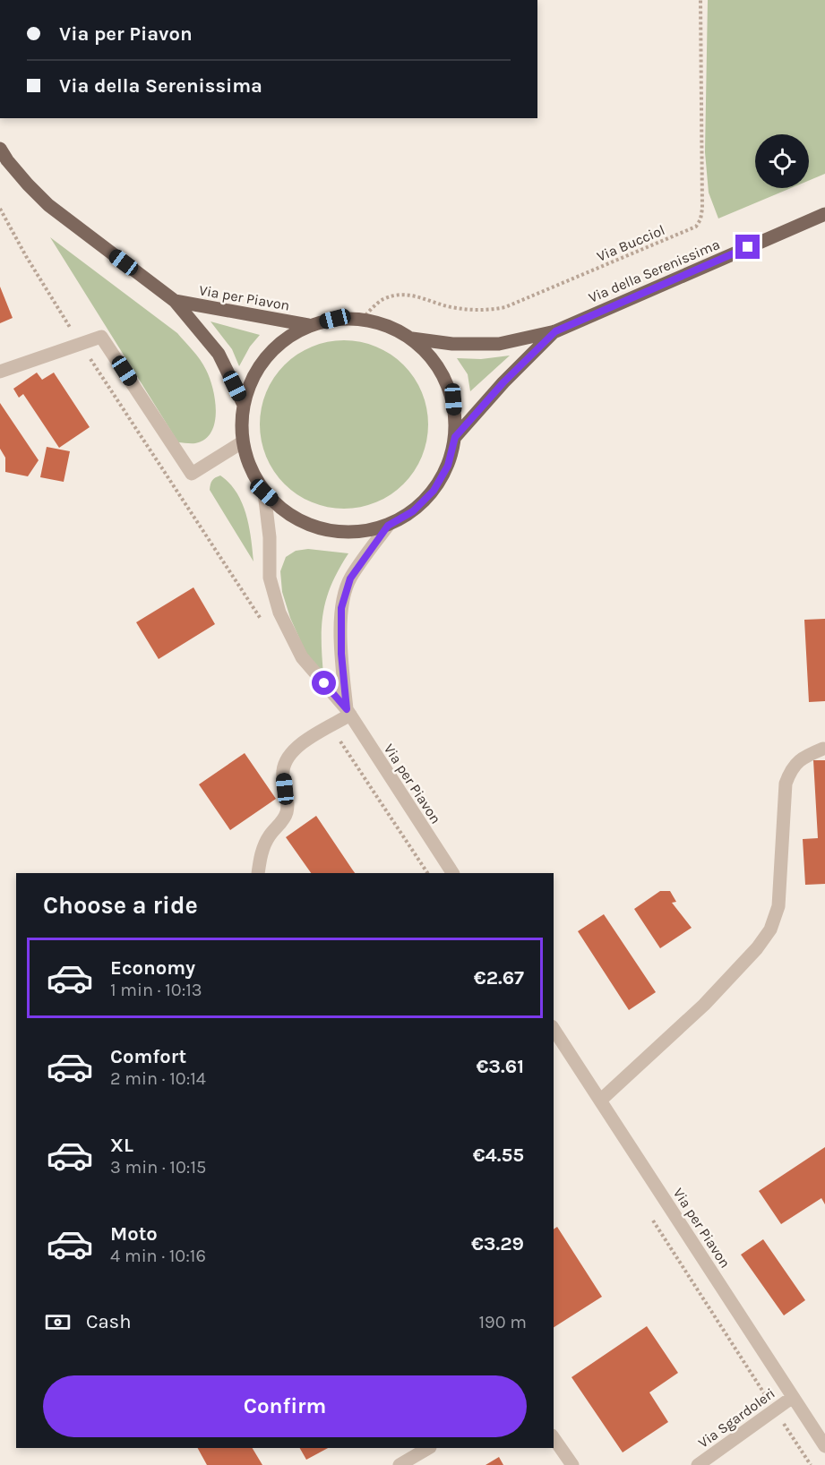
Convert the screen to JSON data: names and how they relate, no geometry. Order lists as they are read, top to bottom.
{
  "streets": {
    "main road": ["Via della Serenissima", "Via per Piavon"],
    "street": ["Via Sgardoleri"],
    "path": ["Via Bucciol"]
  },
  "crossings": [
    ["Via per Piavon", "Via Sgardoleri"]
  ],
  "page": {
    "banner": ["Via per Piavon", "Via della Serenissima"],
    "heading": "Choose a ride",
    "list": [
      {
        "name": "Economy",
        "note": "1 min · 10:13",
        "value": "€2.67"
      },
      {
        "name": "Comfort",
        "note": "2 min · 10:14",
        "value": "€3.61"
      },
      {
        "name": "XL",
        "note": "3 min · 10:15",
        "value": "€4.55"
      },
      {
        "name": "Moto",
        "note": "4 min · 10:16",
        "value": "€3.29"
      }
    ],
    "pay": ["Cash", "190 m"],
    "buttons": "Confirm"
  }
}
